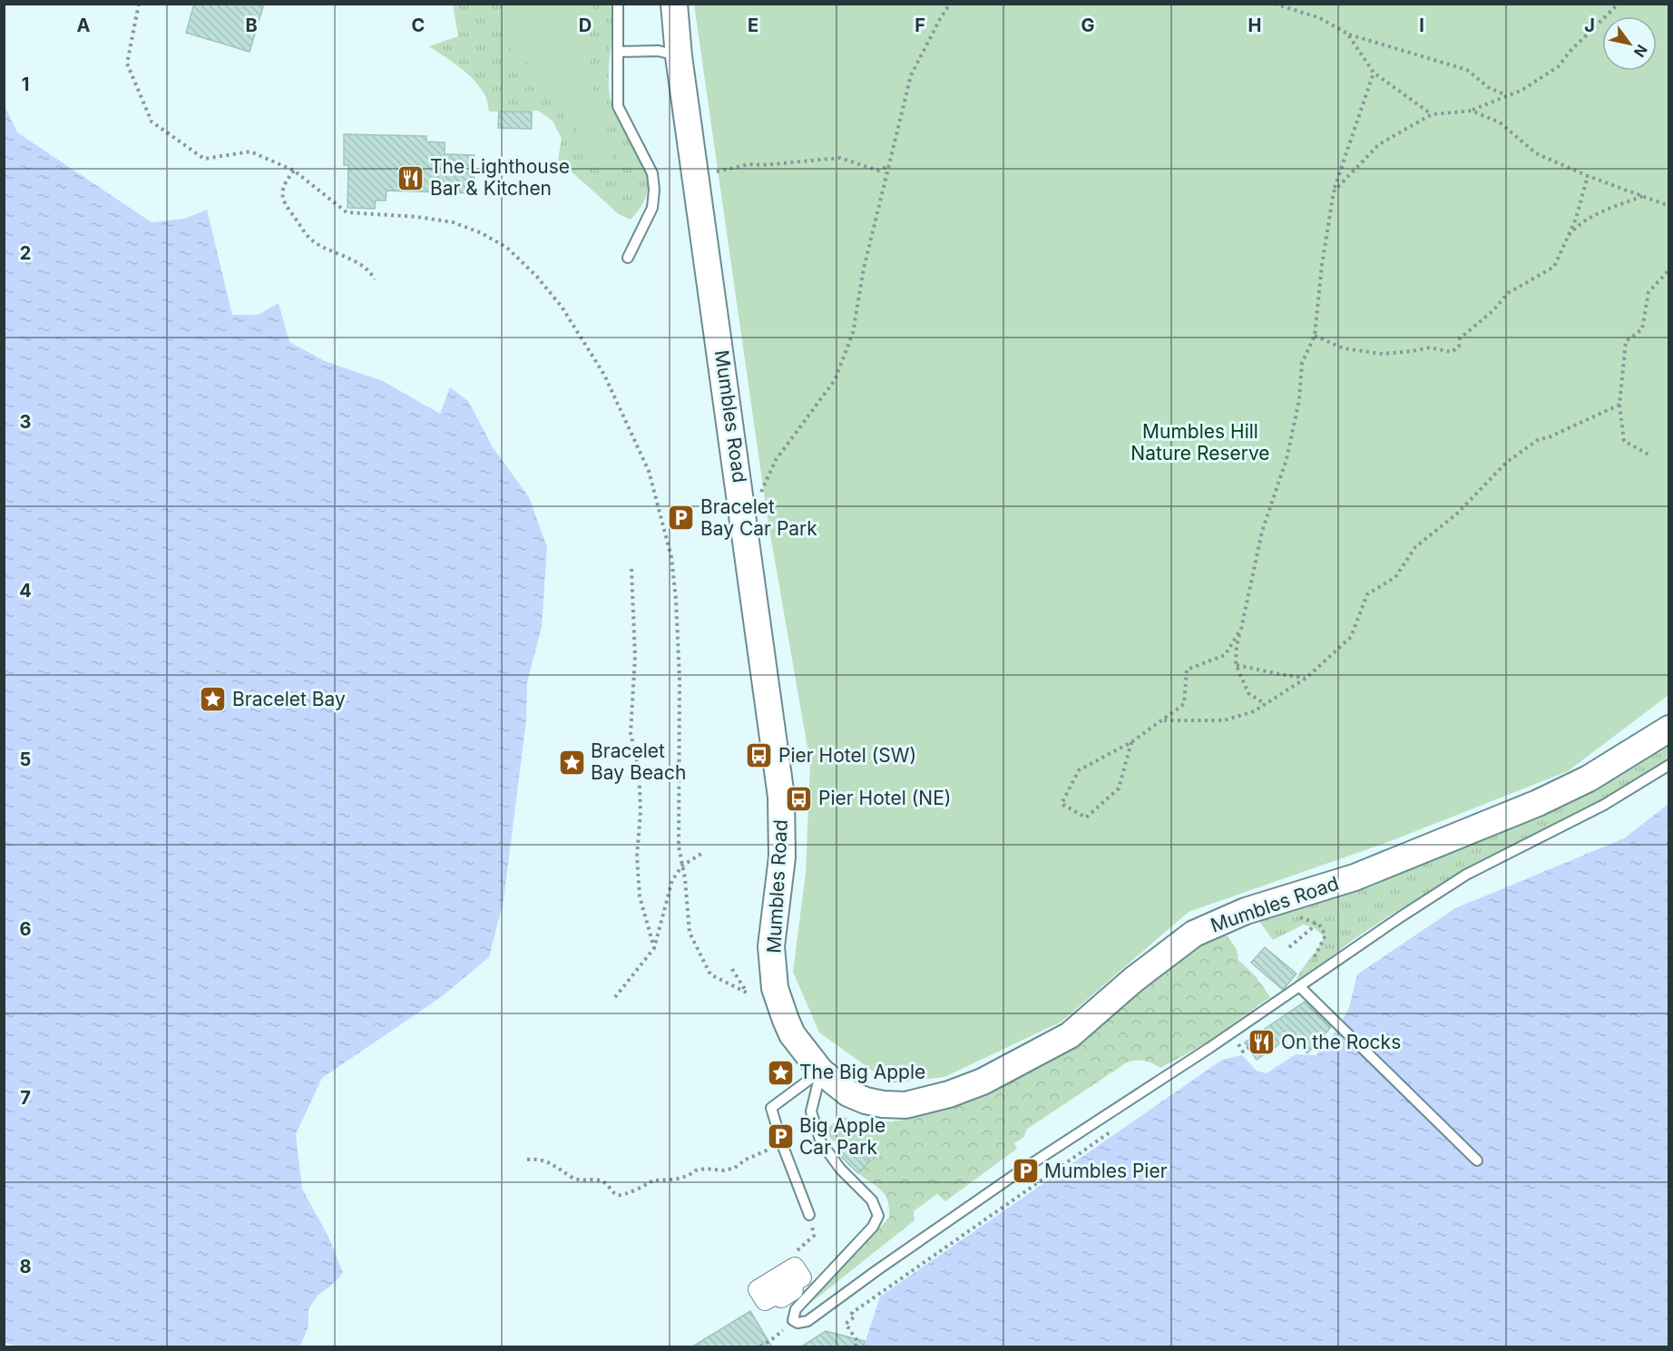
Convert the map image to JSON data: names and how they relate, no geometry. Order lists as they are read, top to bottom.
{
  "streets": {
    "street": ["Mumbles Road"]
  },
  "parks": ["Mumbles Hill Nature Reserve"],
  "places": {
    "restaurant": ["The Lighthouse Bar & Kitchen", "On the Rocks"],
    "parking": ["Bracelet Bay Car Park", "Big Apple Car Park", "Mumbles Pier"],
    "place": ["Bracelet Bay", "Bracelet Bay Beach", "The Big Apple"],
    "bus stop": ["Pier Hotel (SW)", "Pier Hotel (NE)"]
  },
  "north": "bottom right",
  "grid": {
    "columns": [
      "A",
      "B",
      "C",
      "D",
      "E",
      "F",
      "G",
      "H",
      "I",
      "J"
    ],
    "rows": [
      "1",
      "2",
      "3",
      "4",
      "5",
      "6",
      "7",
      "8"
    ]
  }
}
